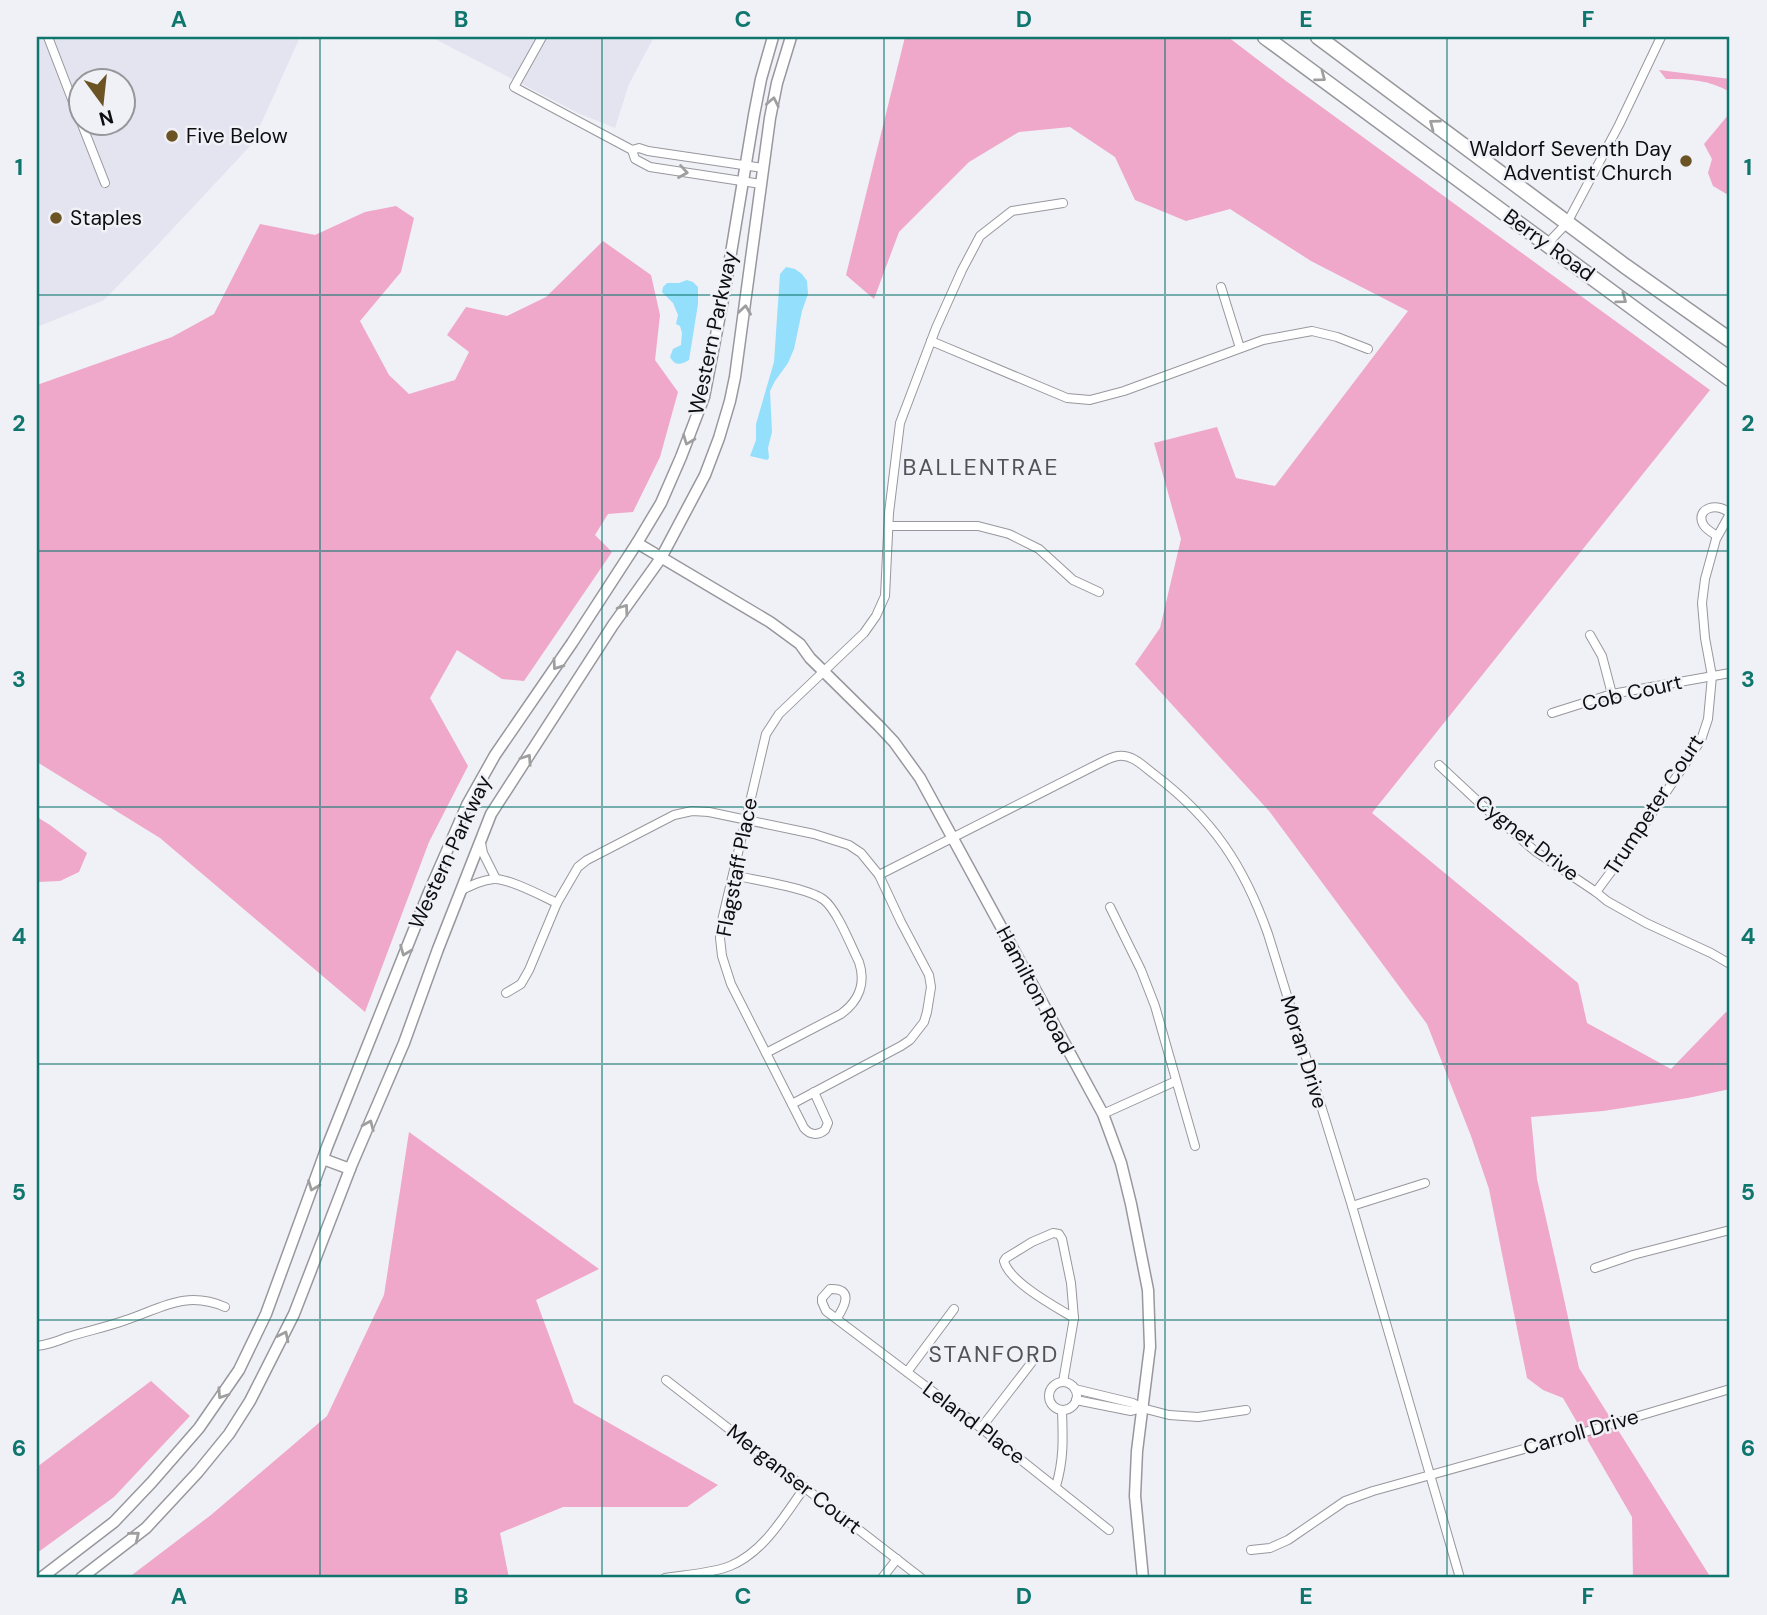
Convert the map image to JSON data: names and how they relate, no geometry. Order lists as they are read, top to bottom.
{
  "streets": {
    "highway": ["Berry Road"],
    "main road": ["Western Parkway", "Hamilton Road"],
    "street": [
      "Cob Court",
      "Trumpeter Court",
      "Cygnet Drive",
      "Flagstaff Place",
      "Moran Drive",
      "Leland Place",
      "Carroll Drive",
      "Merganser Court"
    ]
  },
  "crossings": [
    ["Western Parkway", "Hamilton Road"],
    ["Cob Court", "Trumpeter Court"],
    ["Trumpeter Court", "Cygnet Drive"],
    ["Flagstaff Place", "Hamilton Road"],
    ["Hamilton Road", "Moran Drive"],
    ["Moran Drive", "Carroll Drive"]
  ],
  "districts": ["BALLENTRAE", "STANFORD"],
  "places": ["Five Below", "Waldorf Seventh Day Adventist Church", "Staples"],
  "north": "bottom",
  "grid": {
    "columns": [
      "A",
      "B",
      "C",
      "D",
      "E",
      "F"
    ],
    "rows": [
      "1",
      "2",
      "3",
      "4",
      "5",
      "6"
    ]
  }
}
